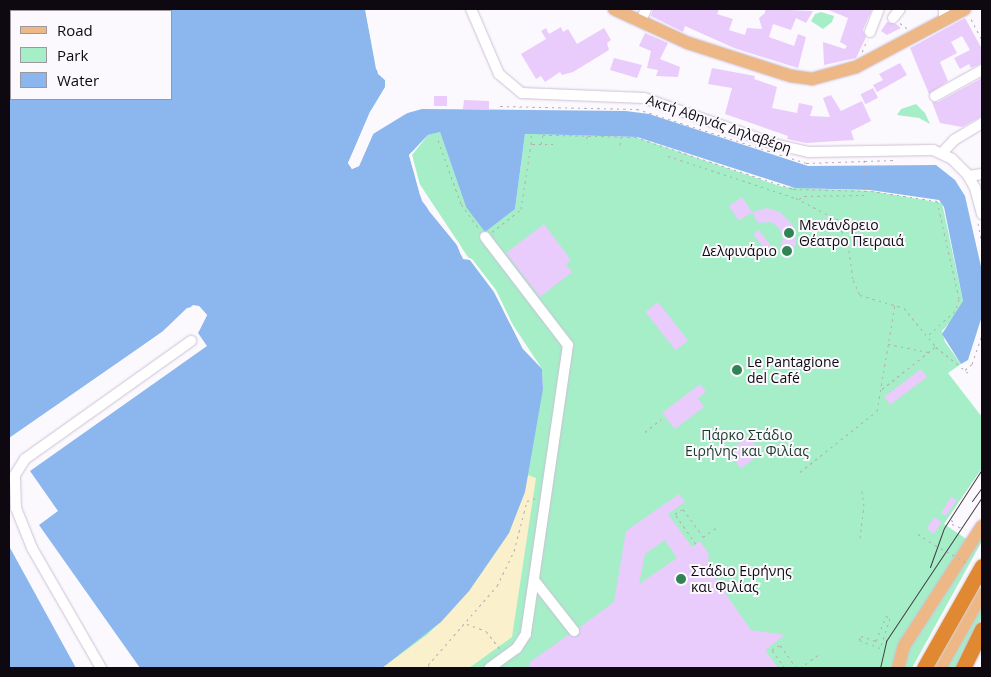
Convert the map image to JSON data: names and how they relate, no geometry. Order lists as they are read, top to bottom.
{
  "streets": {
    "street": ["Ακτή Αθηνάς Δηλαβέρη"]
  },
  "parks": ["Πάρκο Στάδιο Ειρήνης και Φιλίας"],
  "places": [
    "Μενάνδρειο Θέατρο Πειραιά",
    "Δελφινάριο",
    "Le Pantagione del Café",
    "Στάδιο Ειρήνης και Φιλίας"
  ],
  "legend": ["Road", "Park", "Water"]
}
